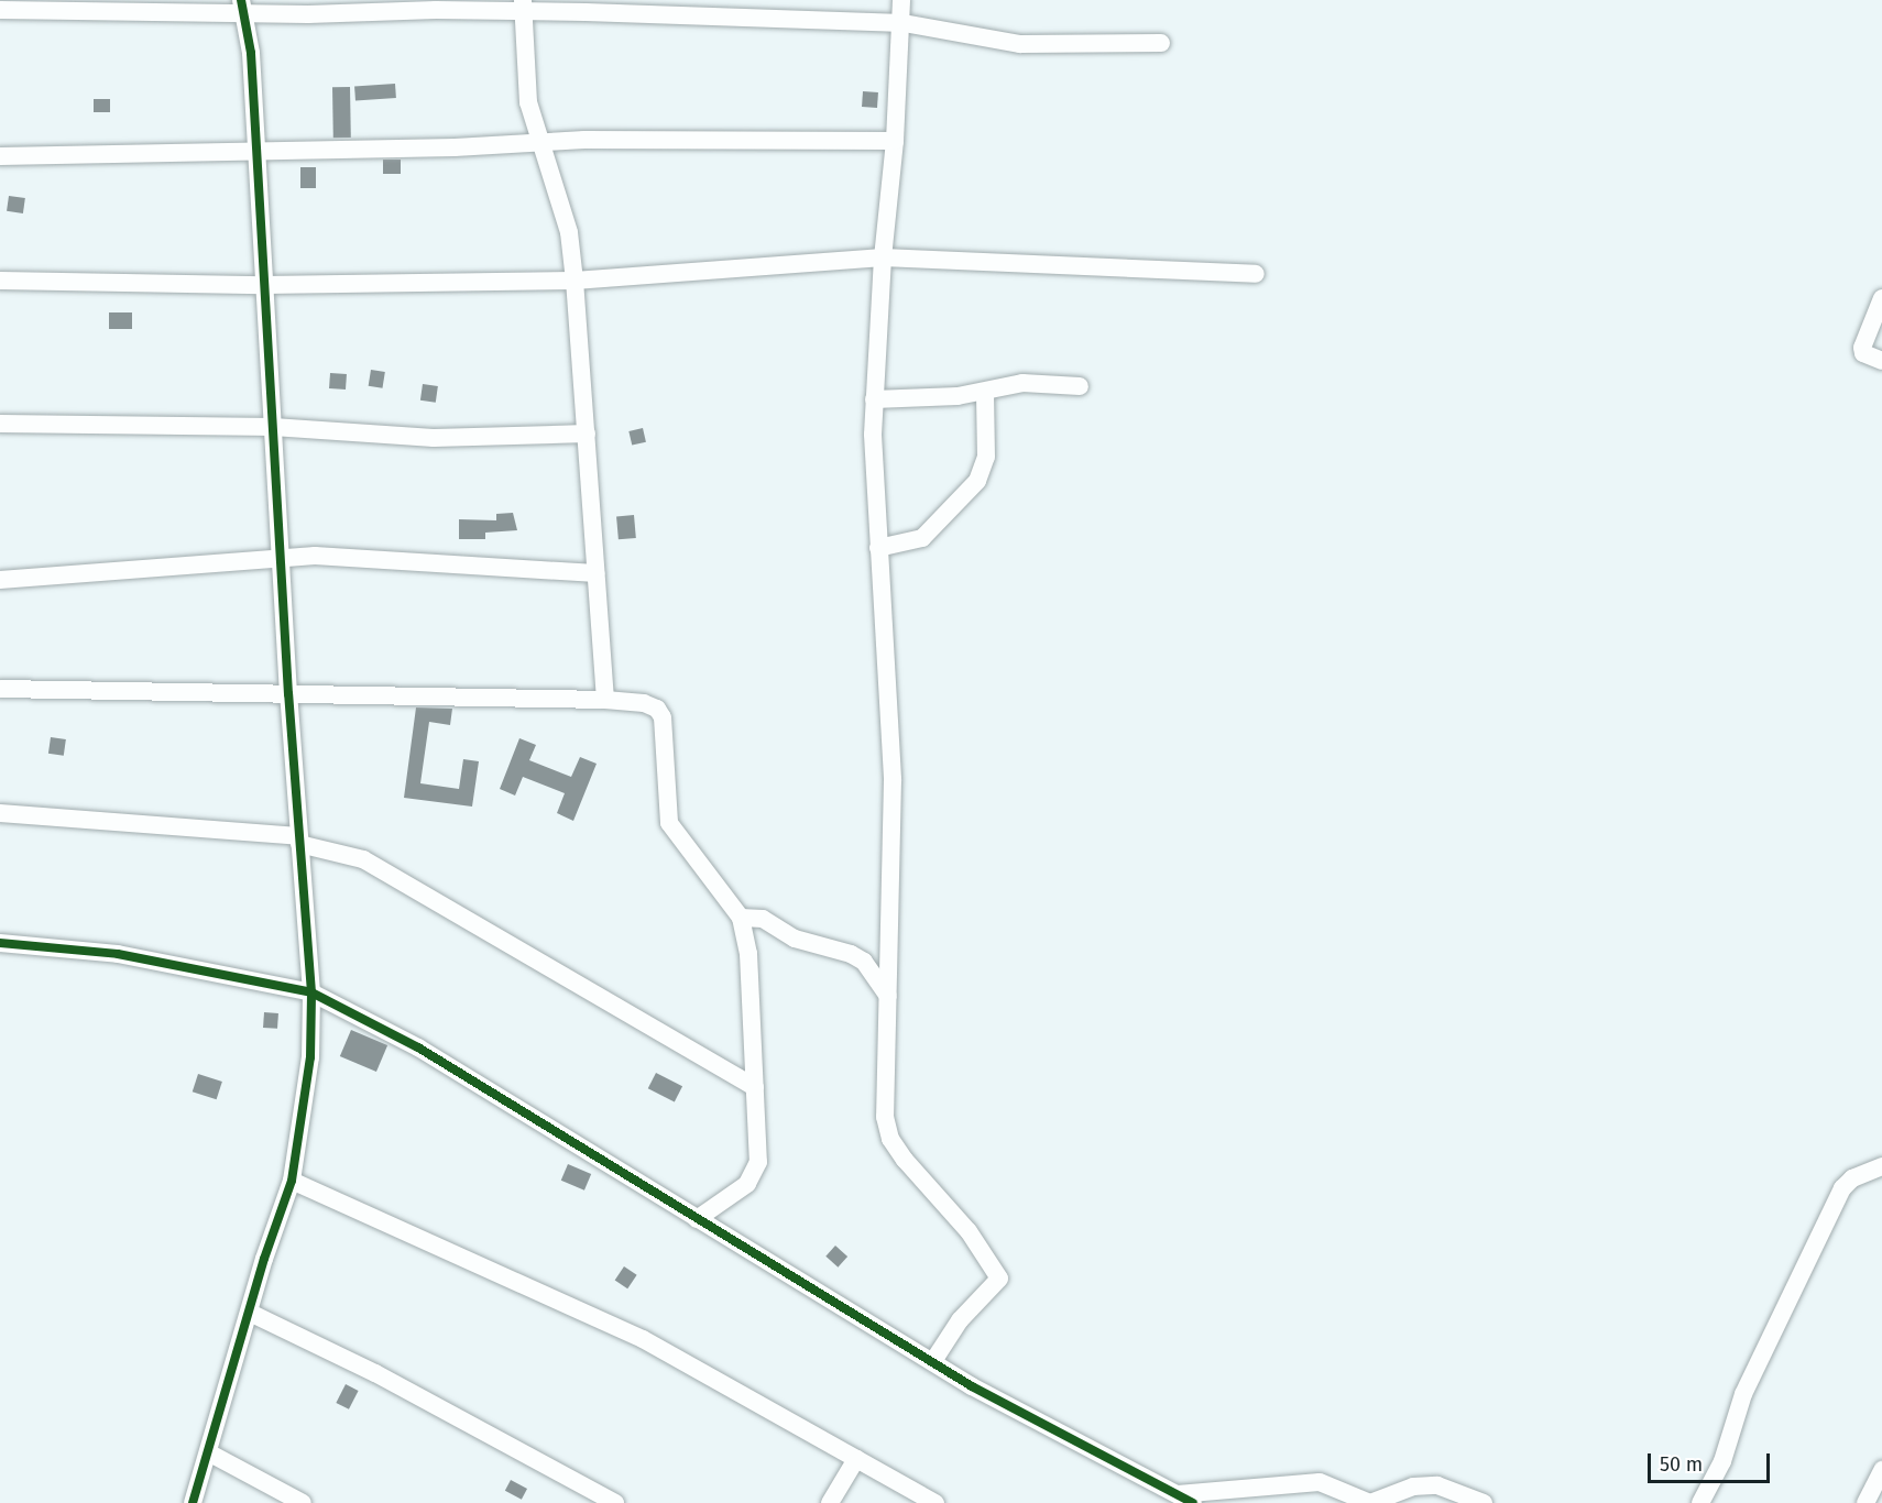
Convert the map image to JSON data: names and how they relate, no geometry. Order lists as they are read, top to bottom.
{
  "scale_bar": "50 m"
}
